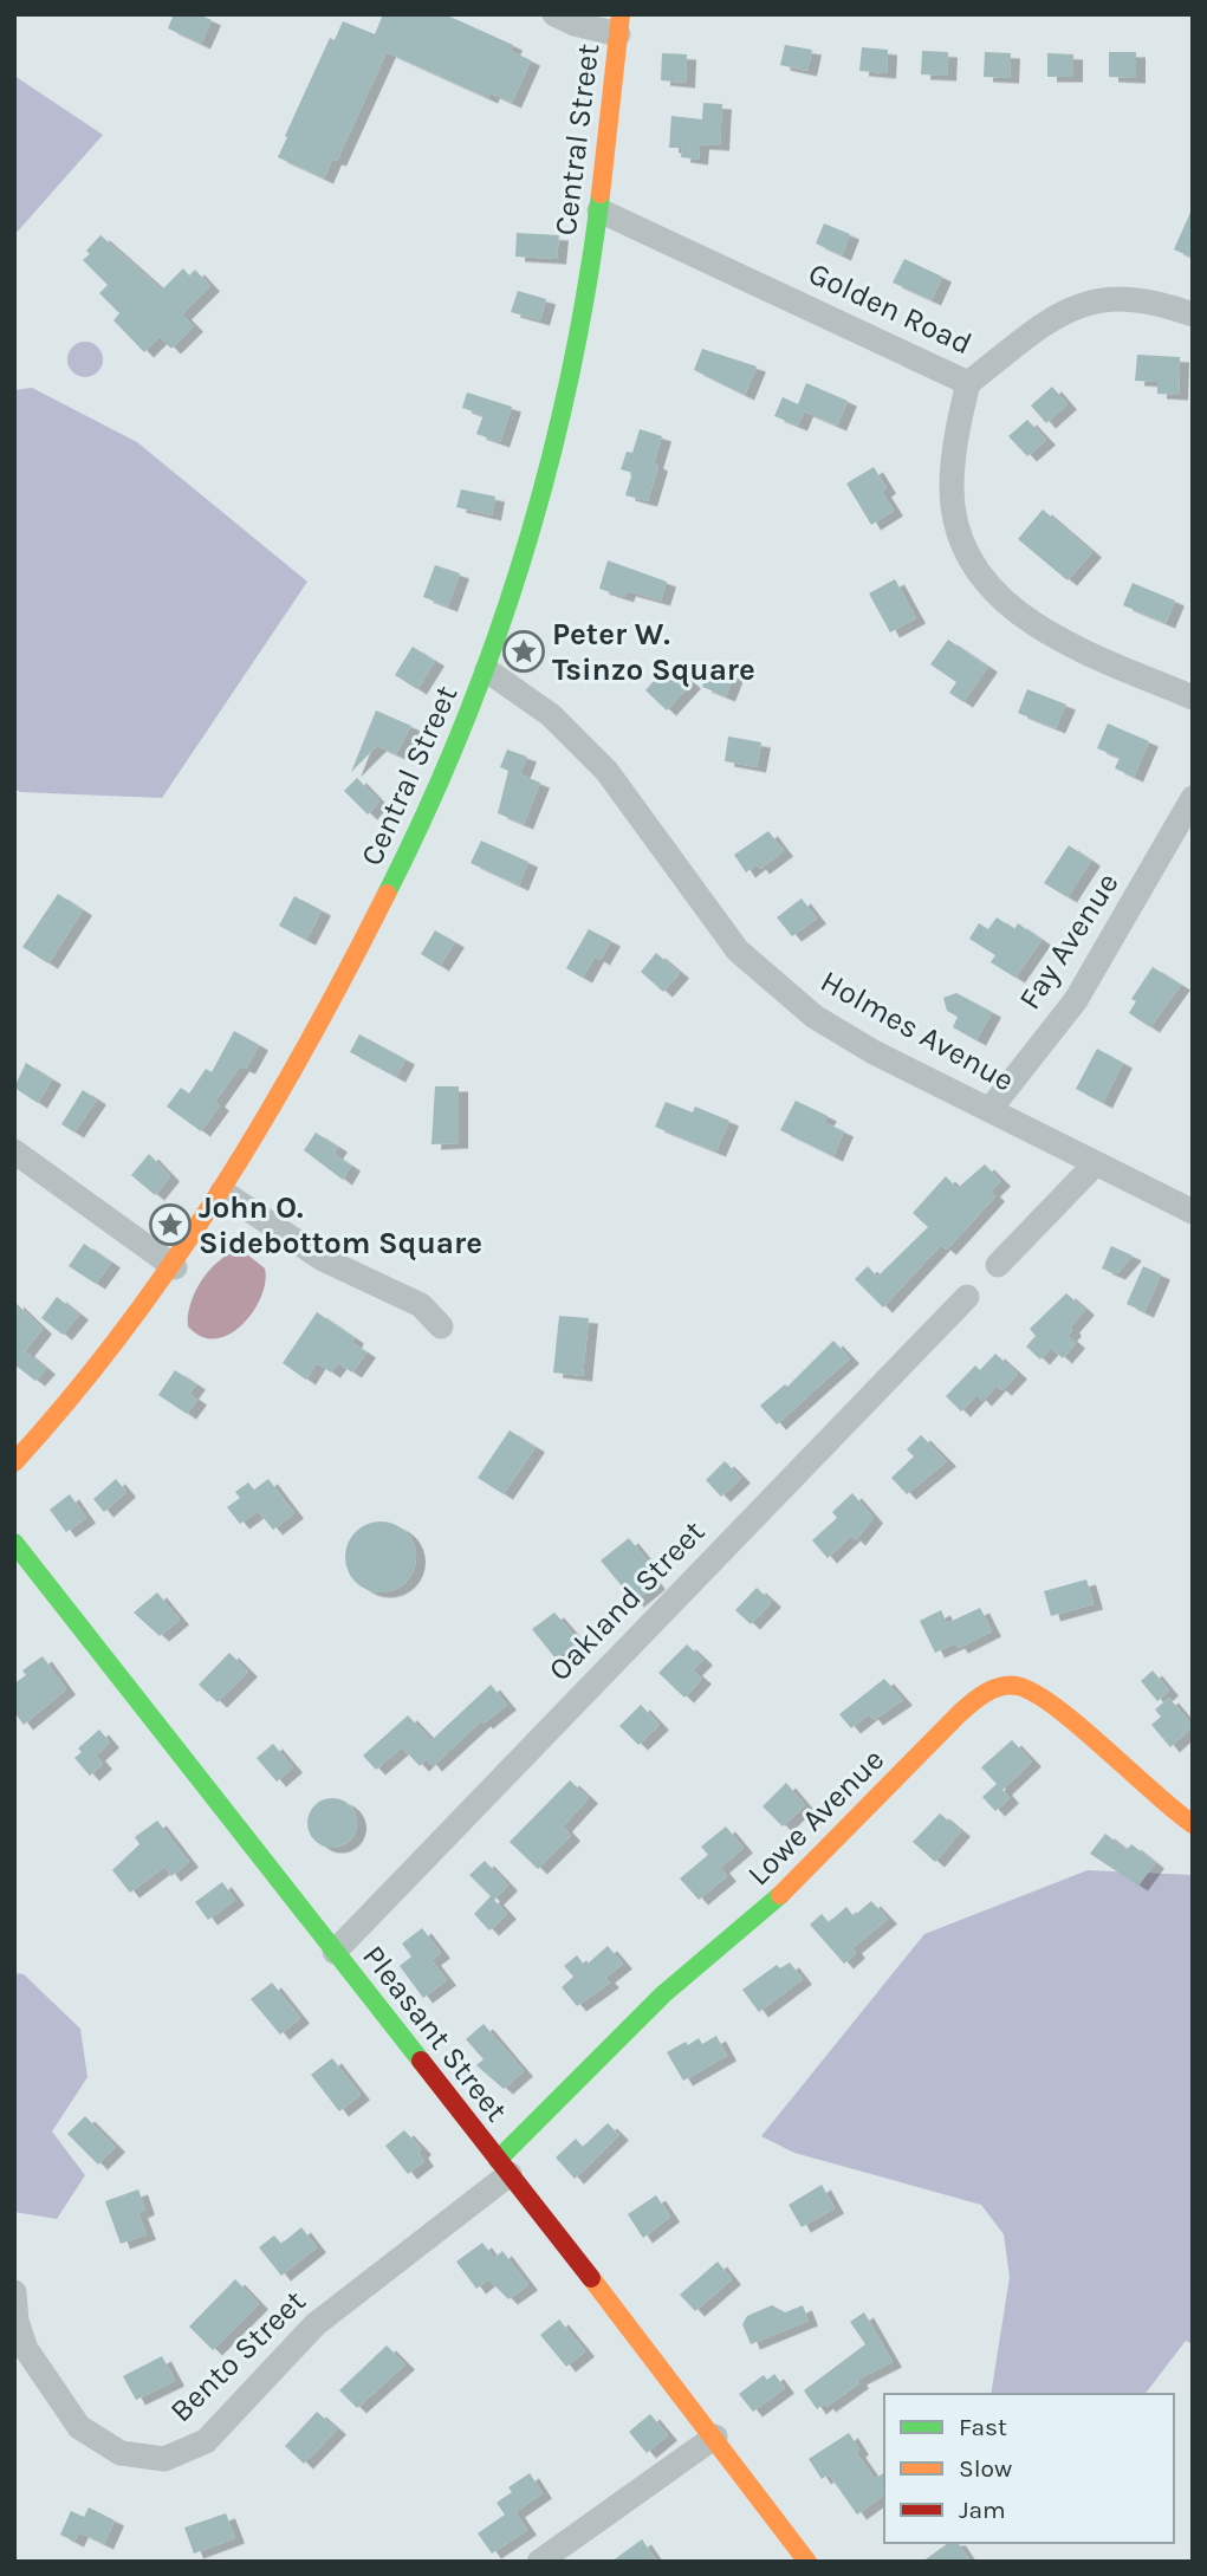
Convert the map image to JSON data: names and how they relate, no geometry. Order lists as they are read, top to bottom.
{
  "streets": {
    "main road": ["Central Street", "Lowe Avenue", "Pleasant Street"],
    "street": [
      "Golden Road",
      "Fay Avenue",
      "Holmes Avenue",
      "Oakland Street",
      "Bento Street"
    ]
  },
  "crossings": [
    ["Central Street", "Golden Road"],
    ["Central Street", "Holmes Avenue"],
    ["Fay Avenue", "Holmes Avenue"],
    ["Oakland Street", "Pleasant Street"],
    ["Lowe Avenue", "Pleasant Street"],
    ["Lowe Avenue", "Bento Street"],
    ["Pleasant Street", "Bento Street"]
  ],
  "places": {
    "place": ["Peter W. Tsinzo Square", "John O. Sidebottom Square"]
  },
  "legend": ["Fast", "Slow", "Jam"]
}
